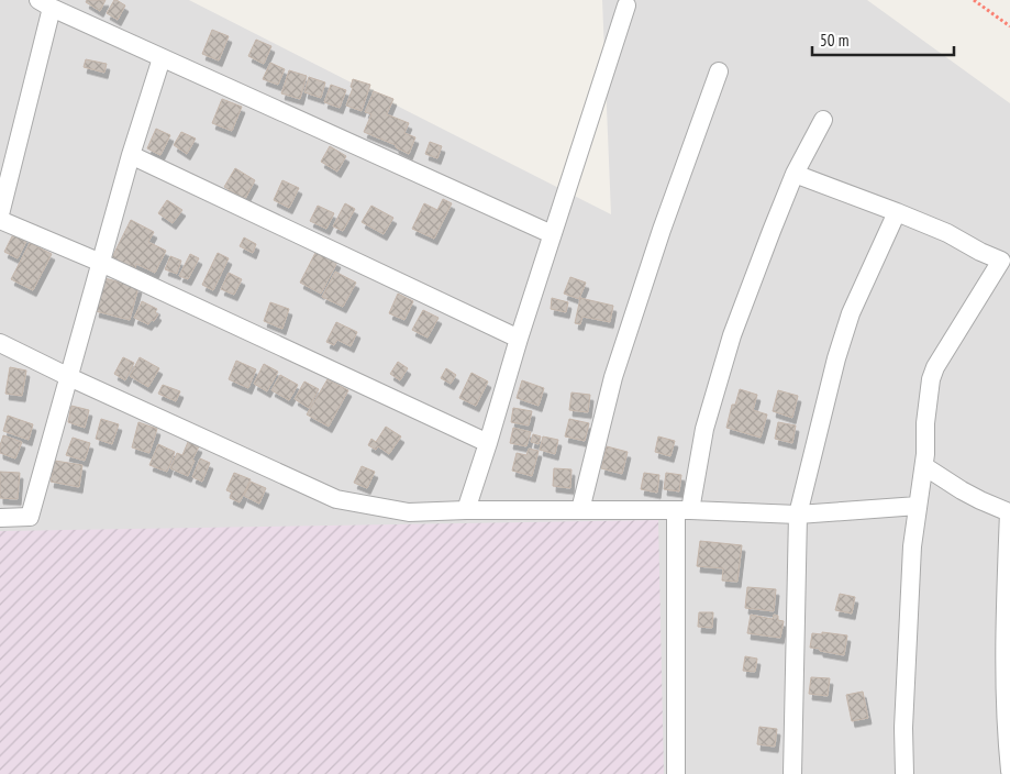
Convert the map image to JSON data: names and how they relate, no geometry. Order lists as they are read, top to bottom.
{
  "scale_bar": "50 m"
}
